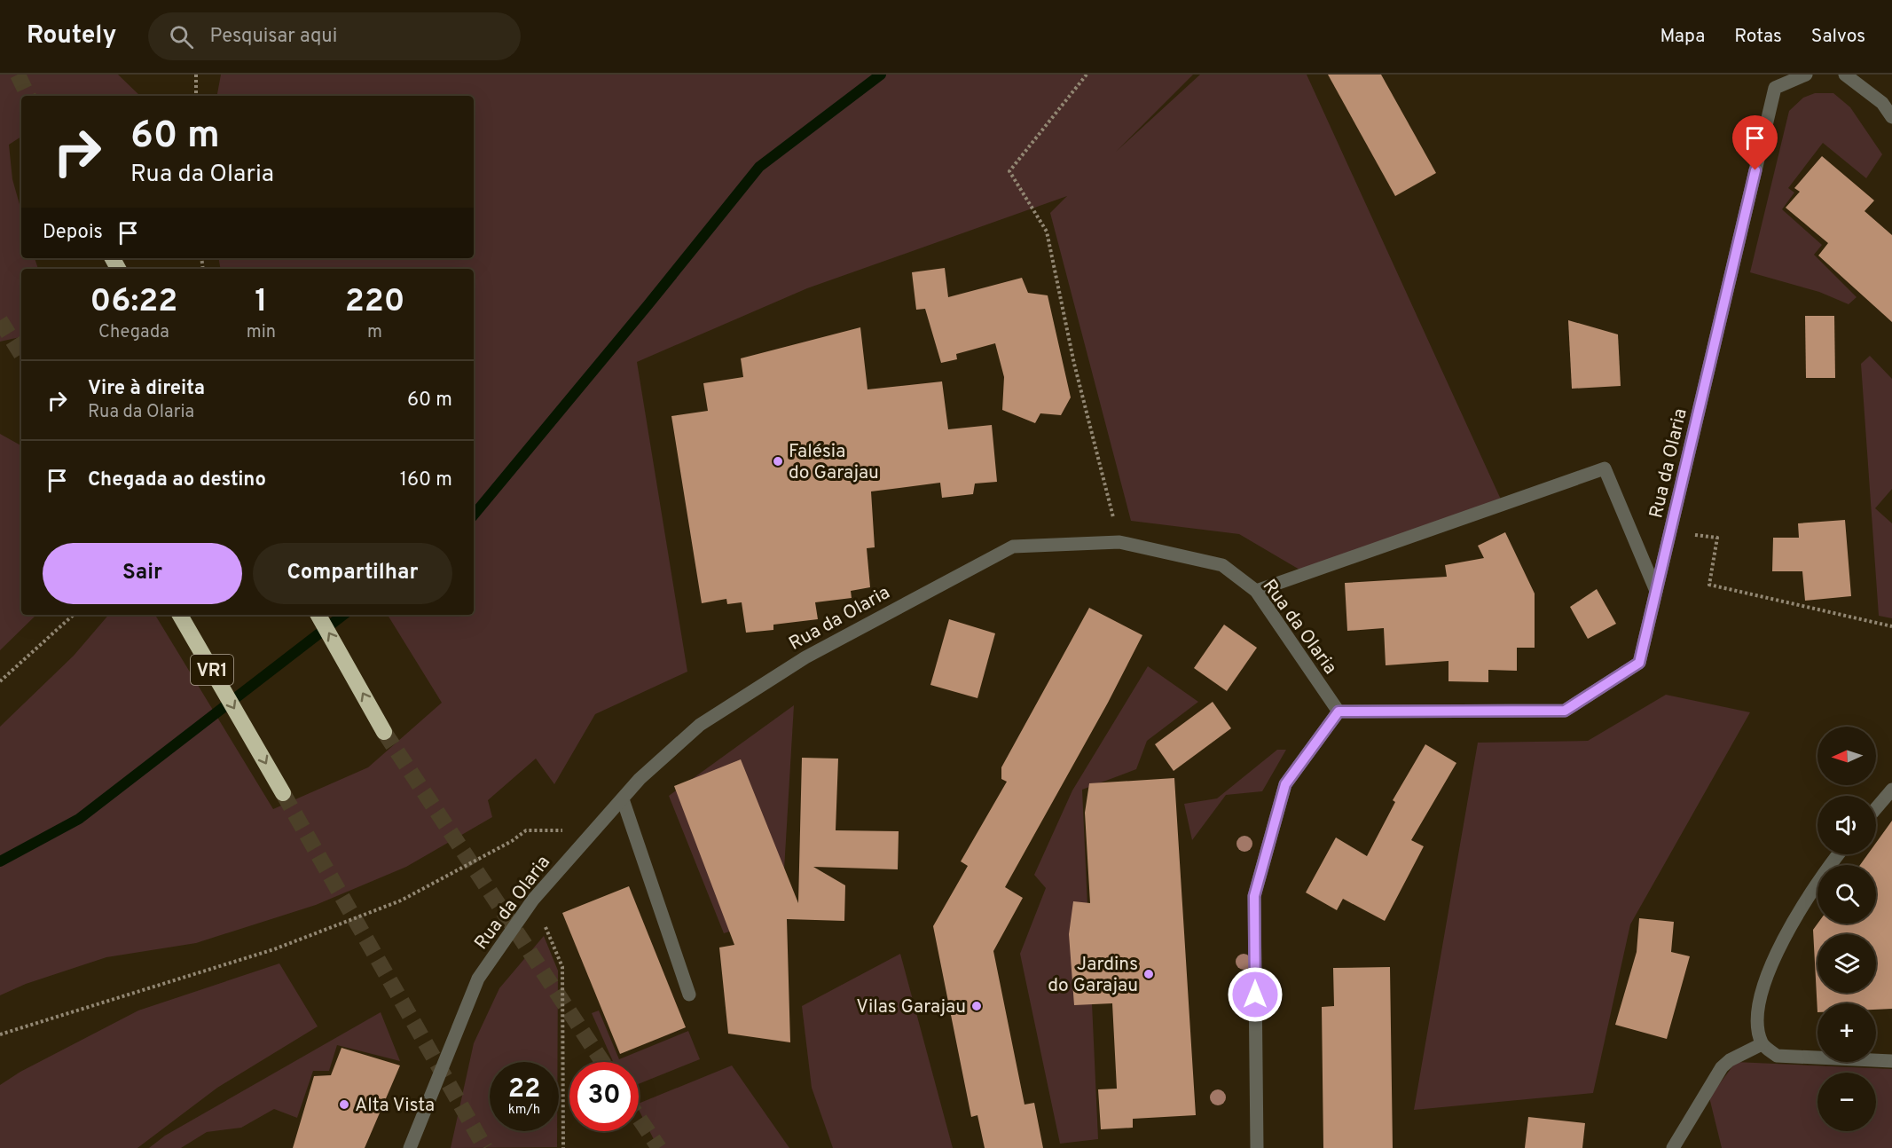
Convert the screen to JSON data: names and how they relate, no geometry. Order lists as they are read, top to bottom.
{
  "streets": {
    "highway": ["VR1"],
    "street": ["Rua da Olaria"]
  },
  "places": [
    "Falésia do Garajau",
    "Jardins do Garajau",
    "Vilas Garajau",
    "Alta Vista"
  ],
  "north": "left",
  "page": {
    "header": "Routely",
    "search": "Pesquisar aqui",
    "nav": ["Mapa", "Rotas", "Salvos"],
    "turn": ["60 m", "Rua da Olaria"],
    "then": "Depois",
    "eta": [
      "06:22",
      "Chegada",
      "1",
      "min",
      "220",
      "m"
    ],
    "list": [
      {
        "name": "Vire à direita",
        "note": "Rua da Olaria",
        "value": "60 m"
      },
      {
        "name": "Chegada ao destino",
        "value": "160 m"
      }
    ],
    "buttons": ["Sair", "Compartilhar"],
    "map_buttons": ["+", "−"],
    "speed": "22 km/h",
    "limit": "30"
  }
}
